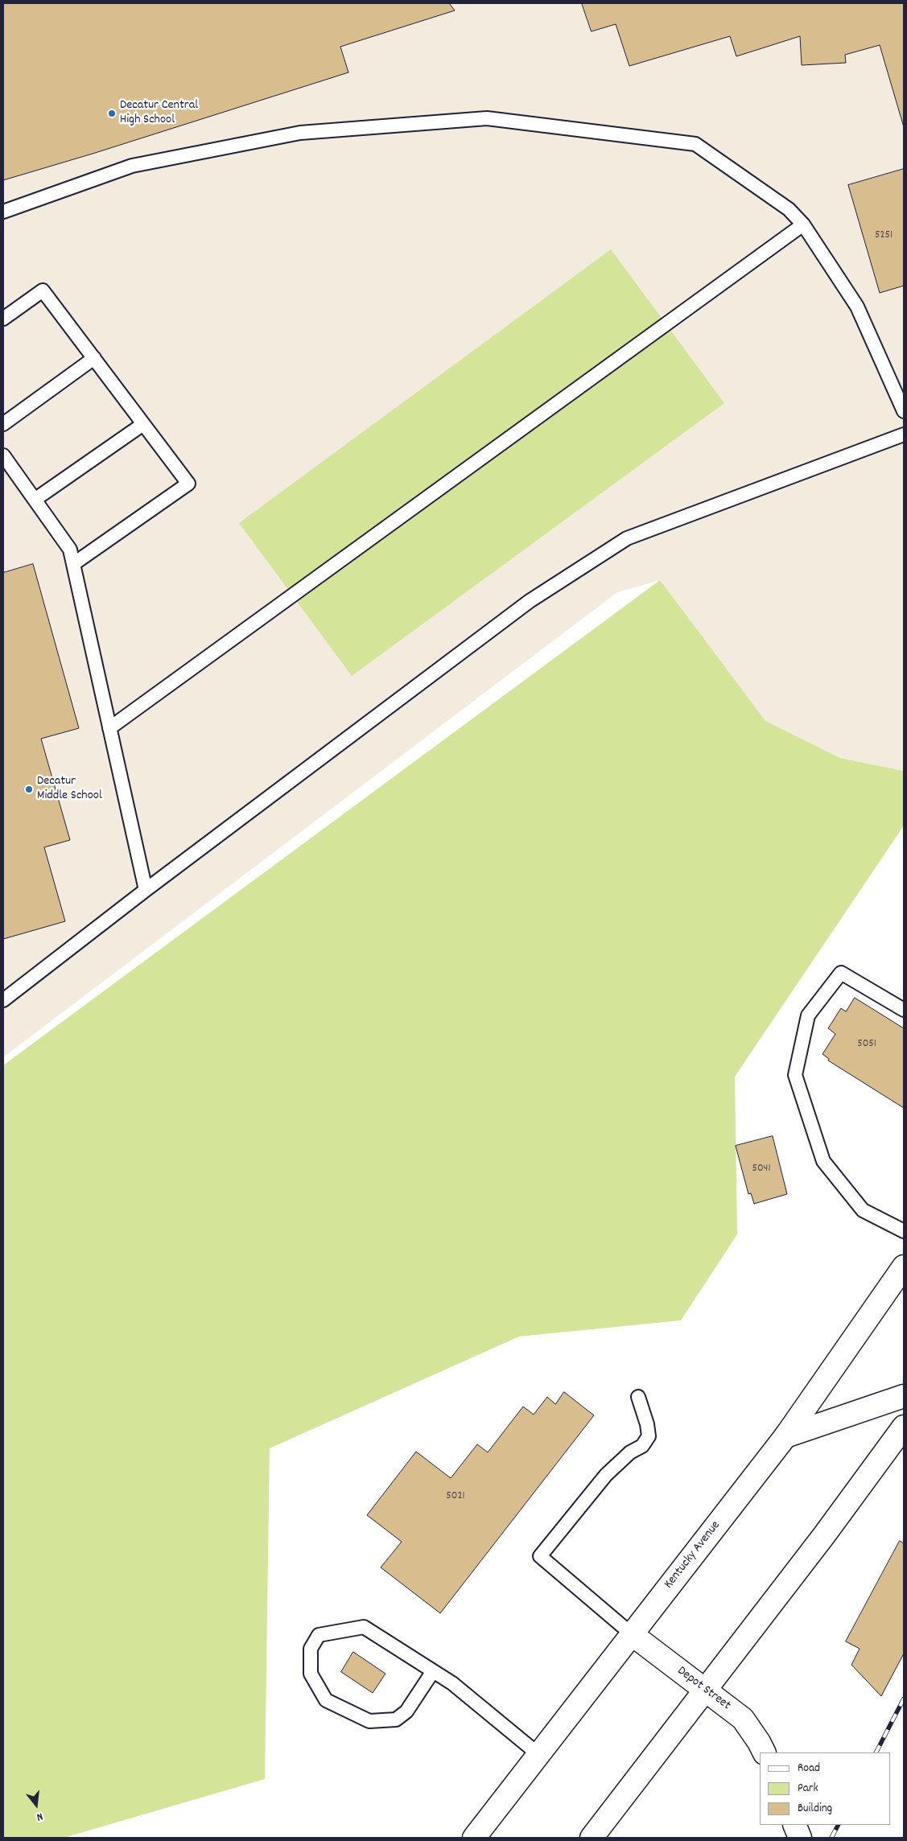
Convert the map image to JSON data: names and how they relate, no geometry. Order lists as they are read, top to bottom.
{
  "streets": {
    "main road": ["Kentucky Avenue", "Depot Street"]
  },
  "crossings": [
    ["Kentucky Avenue", "Depot Street"]
  ],
  "places": ["Decatur Central High School", "Decatur Middle School"],
  "house_numbers": [
    "5251",
    "5051",
    "5041",
    "5021"
  ],
  "legend": ["Road", "Park", "Building"],
  "north": "bottom"
}
